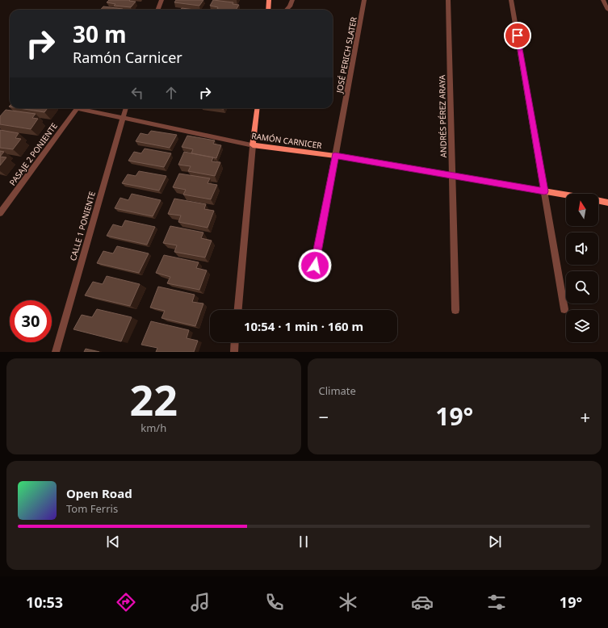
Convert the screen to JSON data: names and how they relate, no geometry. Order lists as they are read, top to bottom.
{
  "streets": {
    "street": [
      "JOSÉ PERICH SLATER",
      "ANDRÉS PÉREZ ARAYA",
      "RAMÓN CARNICER",
      "PASAJE 2 PONIENTE",
      "CALLE 1 PONIENTE"
    ]
  },
  "crossings": [
    ["JOSÉ PERICH SLATER", "RAMÓN CARNICER"],
    ["ANDRÉS PÉREZ ARAYA", "RAMÓN CARNICER"],
    ["RAMÓN CARNICER", "CALLE 1 PONIENTE"]
  ],
  "north": "top",
  "page": {
    "turn": ["30 m", "Ramón Carnicer"],
    "limit": "30",
    "trip": "10:54 · 1 min · 160 m",
    "tile": [
      ["22", "km/h"],
      "Climate"
    ],
    "heat": ["−", "19°", "+"],
    "song": ["Open Road", "Tom Ferris"],
    "tabs": ["10:53", "19°"]
  }
}
